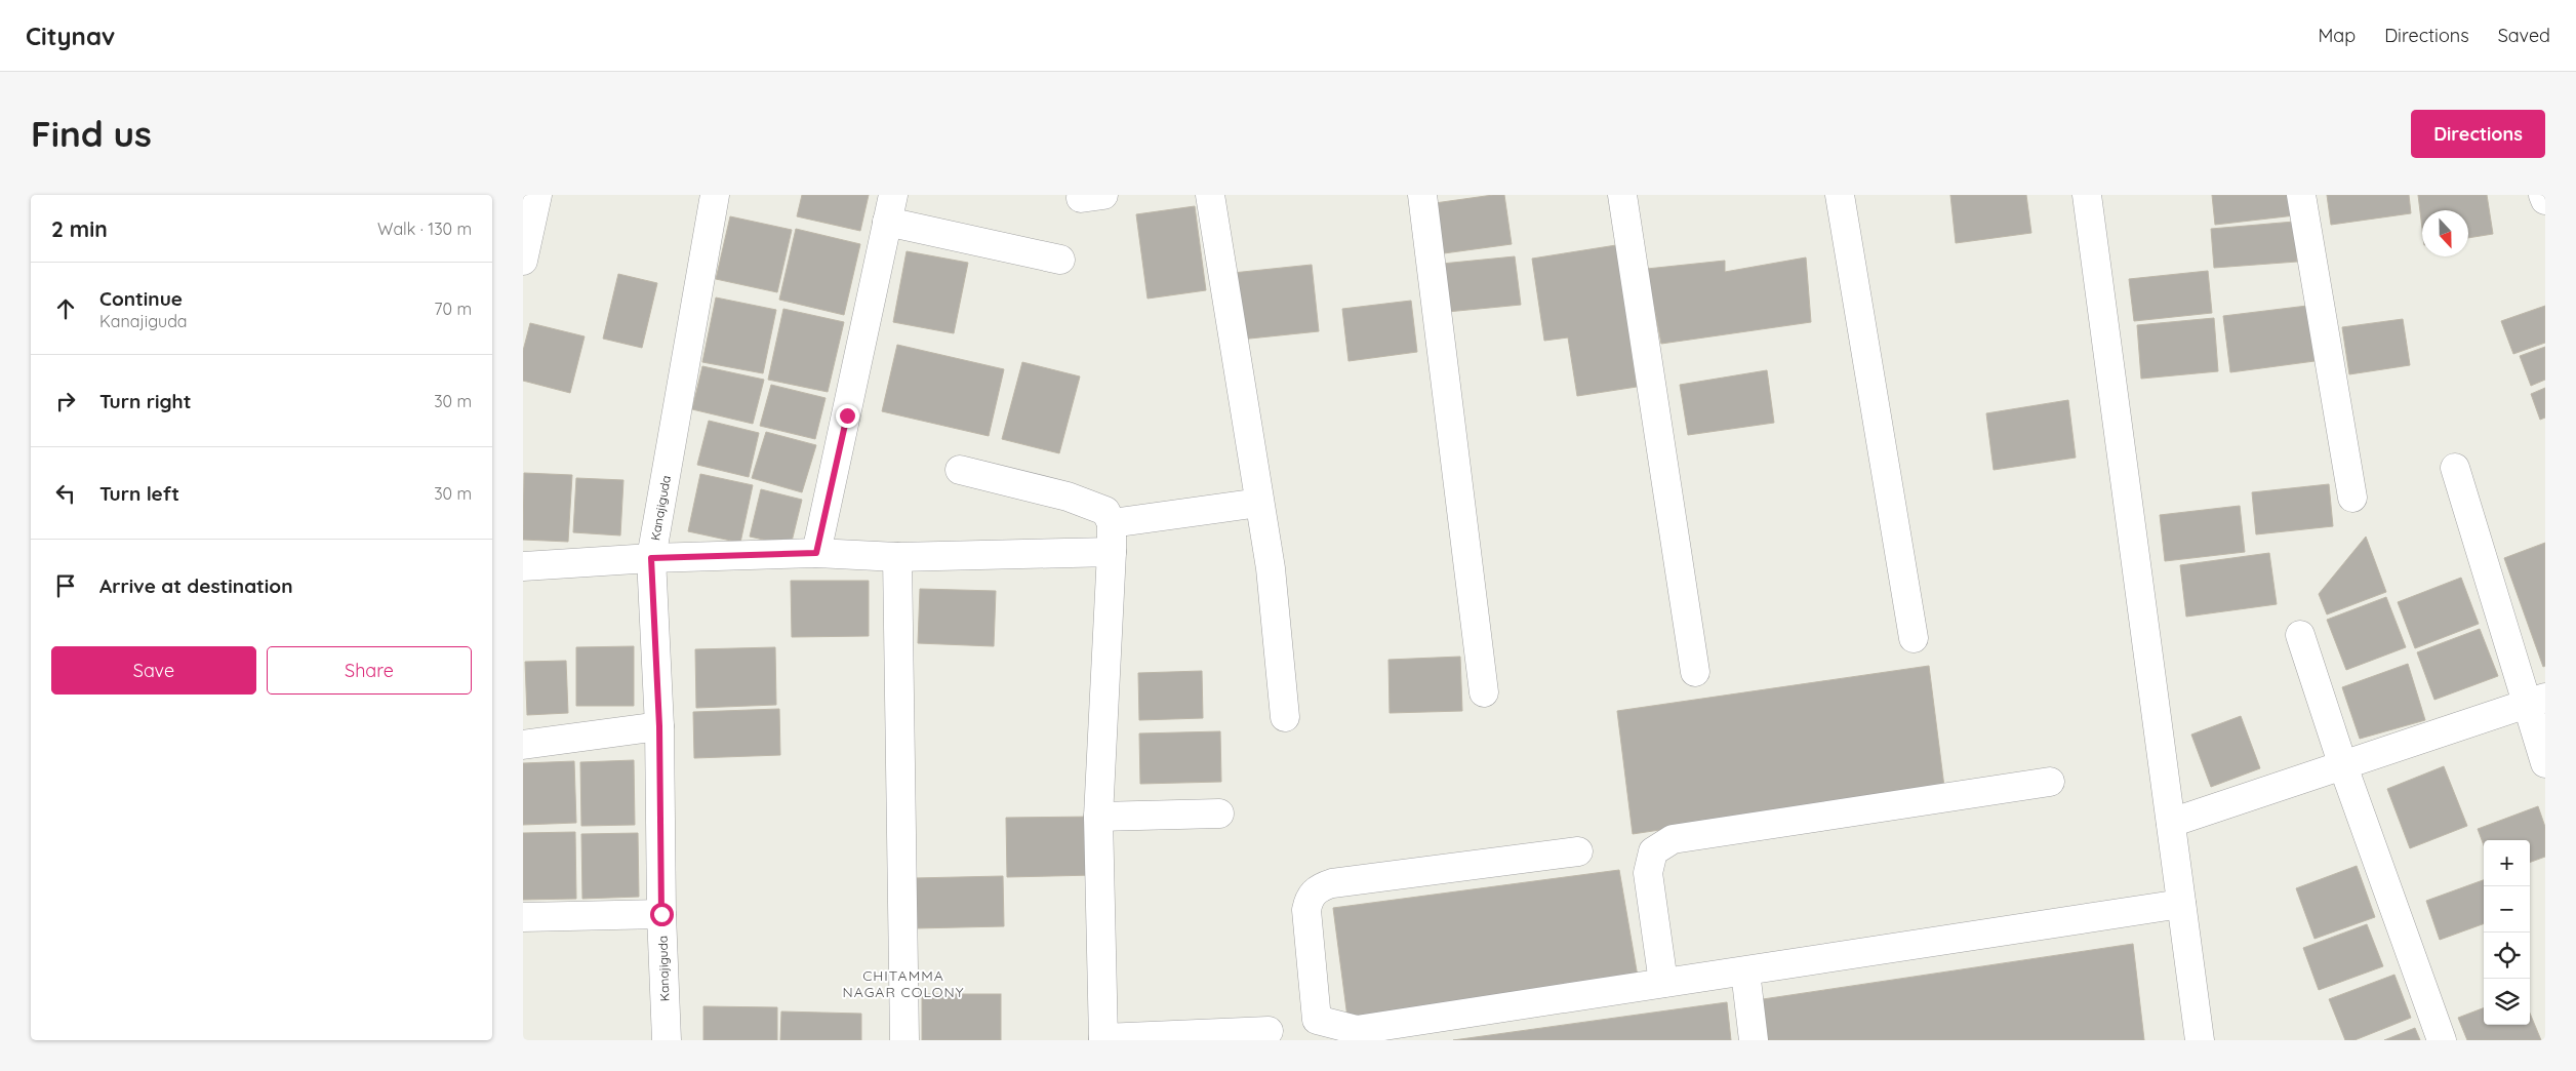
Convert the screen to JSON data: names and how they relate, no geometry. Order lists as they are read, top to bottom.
{
  "streets": {
    "street": ["Kanajiguda"]
  },
  "districts": ["CHITAMMA NAGAR COLONY"],
  "north": "bottom",
  "page": {
    "header": "Citynav",
    "nav": ["Map", "Directions", "Saved"],
    "buttons": [
      "Directions",
      ["Save", "Share"]
    ],
    "title": "Find us",
    "heading": ["2 min", "Walk · 130 m"],
    "list": [
      ["Continue", "Kanajiguda", "70 m"],
      ["Turn right", "30 m"],
      ["Turn left", "30 m"],
      "Arrive at destination"
    ],
    "map_buttons": ["+", "−"]
  }
}
